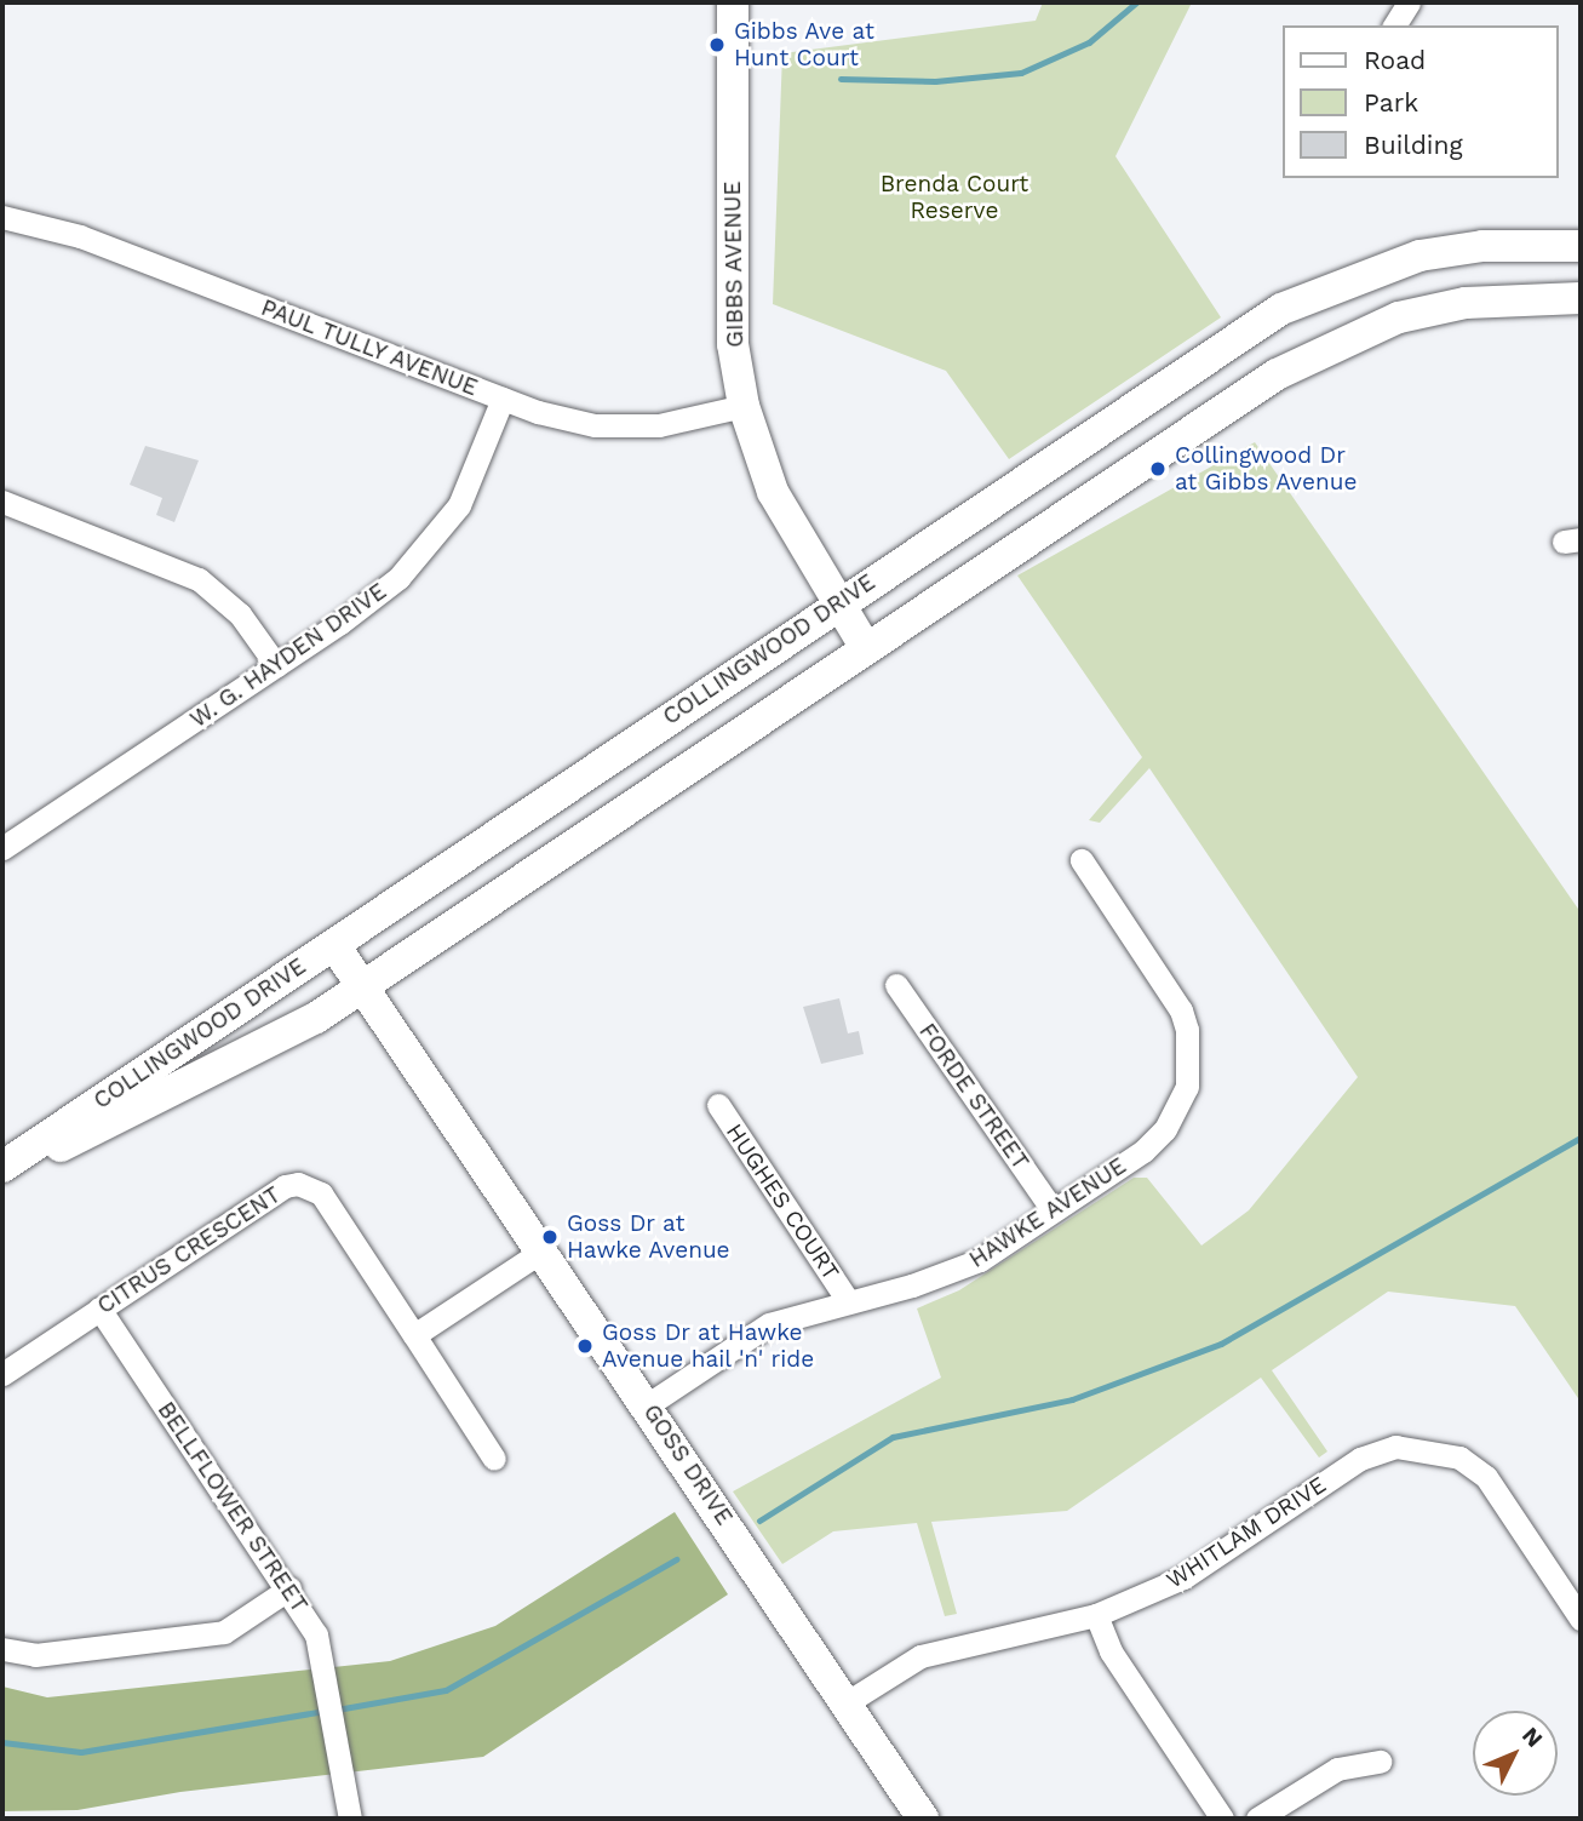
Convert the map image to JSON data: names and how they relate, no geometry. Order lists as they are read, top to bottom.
{
  "streets": {
    "main road": ["GIBBS AVENUE", "COLLINGWOOD DRIVE", "GOSS DRIVE"],
    "street": [
      "PAUL TULLY AVENUE",
      "W. G. HAYDEN DRIVE",
      "FORDE STREET",
      "HUGHES COURT",
      "HAWKE AVENUE",
      "CITRUS CRESCENT",
      "BELLFLOWER STREET",
      "WHITLAM DRIVE"
    ]
  },
  "crossings": [
    ["GIBBS AVENUE", "PAUL TULLY AVENUE"],
    ["GIBBS AVENUE", "COLLINGWOOD DRIVE"],
    ["PAUL TULLY AVENUE", "W. G. HAYDEN DRIVE"],
    ["COLLINGWOOD DRIVE", "GOSS DRIVE"],
    ["FORDE STREET", "HAWKE AVENUE"],
    ["HUGHES COURT", "HAWKE AVENUE"],
    ["HAWKE AVENUE", "GOSS DRIVE"],
    ["CITRUS CRESCENT", "BELLFLOWER STREET"],
    ["GOSS DRIVE", "WHITLAM DRIVE"]
  ],
  "parks": ["Brenda Court Reserve"],
  "places": [
    "Gibbs Ave at Hunt Court",
    "Collingwood Dr at Gibbs Avenue",
    "Goss Dr at Hawke Avenue",
    "Goss Dr at Hawke Avenue hail 'n' ride"
  ],
  "legend": ["Road", "Park", "Building"],
  "north": "top right"
}
